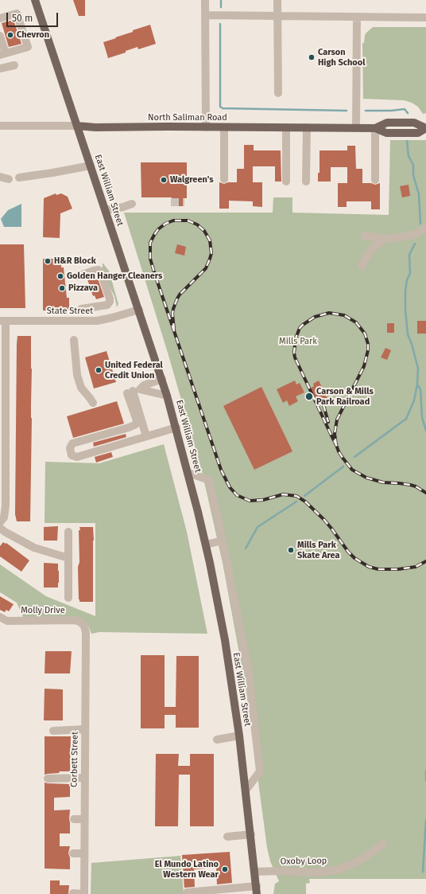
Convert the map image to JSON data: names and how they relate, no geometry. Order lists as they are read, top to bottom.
{
  "streets": {
    "main road": ["North Saliman Road", "East William Street"],
    "street": [
      "State Street",
      "Molly Drive",
      "Corbett Street",
      "Oxoby Loop"
    ]
  },
  "crossings": [
    ["North Saliman Road", "East William Street"],
    ["East William Street", "State Street"],
    ["East William Street", "Oxoby Loop"],
    ["Molly Drive", "Corbett Street"]
  ],
  "parks": ["Mills Park"],
  "places": [
    "Chevron",
    "Carson High School",
    "Walgreen's",
    "H&R Block",
    "Golden Hanger Cleaners",
    "Pizzava",
    "United Federal Credit Union",
    "Carson & Mills Park Railroad",
    "Mills Park Skate Area",
    "El Mundo Latino Western Wear"
  ],
  "scale_bar": "50 m"
}
